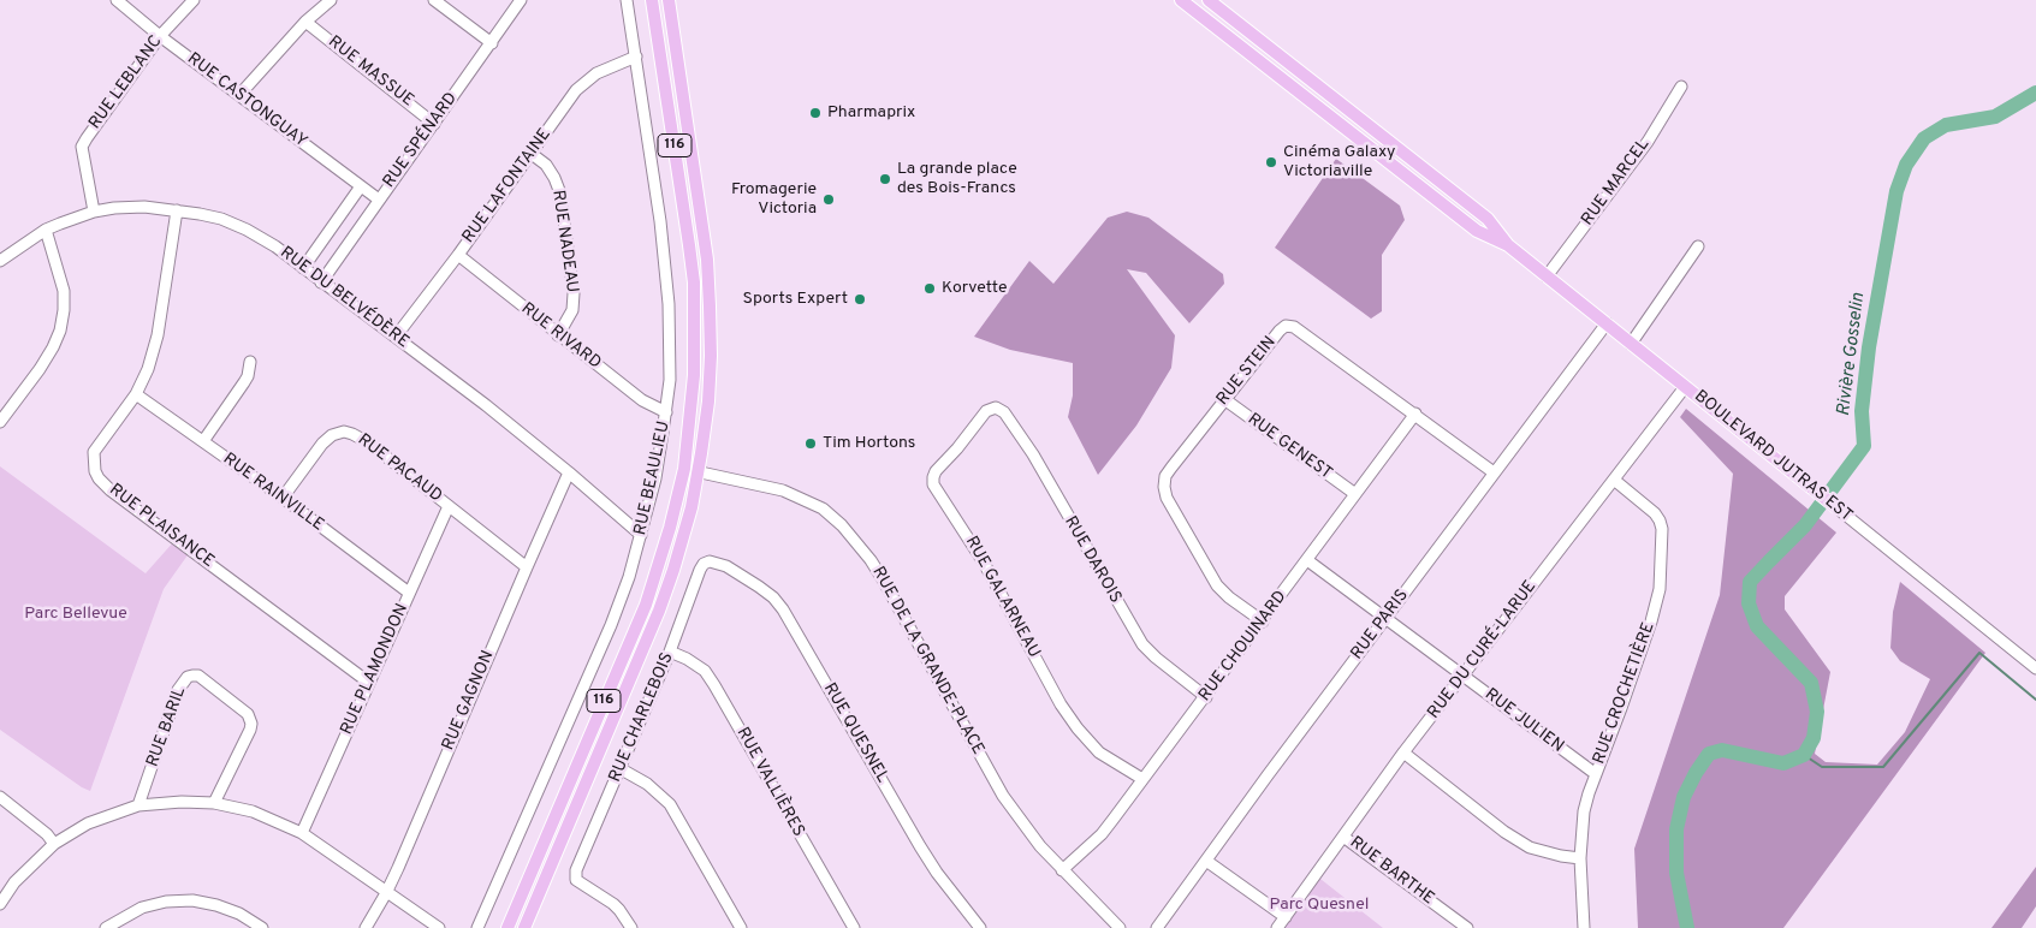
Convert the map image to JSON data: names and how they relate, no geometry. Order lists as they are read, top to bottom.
{
  "streets": {
    "main road": ["116", "BOULEVARD JUTRAS EST"],
    "street": [
      "RUE MASSUE",
      "RUE LEBLANC",
      "RUE CASTONGUAY",
      "RUE SPÉNARD",
      "RUE MARCEL",
      "RUE LAFONTAINE",
      "RUE NADEAU",
      "RUE DU BELVÉDÈRE",
      "RUE RIVARD",
      "RUE STEIN",
      "RUE GENEST",
      "RUE PACAUD",
      "RUE BEAULIEU",
      "RUE RAINVILLE",
      "RUE PLAISANCE",
      "RUE DAROIS",
      "RUE GALARNEAU",
      "RUE PARIS",
      "RUE CHOUINARD",
      "RUE DU CURÉ-LARUE",
      "RUE DE LA GRANDE-PLACE",
      "RUE PLAMONDON",
      "RUE CROCHETIÈRE",
      "RUE GAGNON",
      "RUE CHARLEBOIS",
      "RUE JULIEN",
      "RUE BARIL",
      "RUE QUESNEL",
      "RUE VALLIÈRES",
      "RUE BARTHE"
    ]
  },
  "crossings": [
    ["RUE MASSUE", "RUE SPÉNARD"],
    ["RUE LEBLANC", "RUE CASTONGUAY"],
    ["RUE LEBLANC", "RUE DU BELVÉDÈRE"],
    ["RUE CASTONGUAY", "RUE SPÉNARD"],
    ["RUE SPÉNARD", "RUE DU BELVÉDÈRE"],
    ["116", "RUE DE LA GRANDE-PLACE"],
    ["RUE MARCEL", "BOULEVARD JUTRAS EST"],
    ["RUE LAFONTAINE", "RUE NADEAU"],
    ["RUE LAFONTAINE", "RUE DU BELVÉDÈRE"],
    ["RUE LAFONTAINE", "RUE RIVARD"],
    ["RUE LAFONTAINE", "RUE BEAULIEU"],
    ["RUE NADEAU", "RUE RIVARD"],
    ["RUE DU BELVÉDÈRE", "RUE BEAULIEU"],
    ["RUE DU BELVÉDÈRE", "RUE PLAISANCE"],
    ["RUE DU BELVÉDÈRE", "RUE GAGNON"],
    ["RUE RIVARD", "RUE BEAULIEU"],
    ["RUE STEIN", "RUE GENEST"],
    ["RUE STEIN", "RUE PARIS"],
    ["RUE STEIN", "RUE CHOUINARD"],
    ["RUE GENEST", "RUE CHOUINARD"],
    ["BOULEVARD JUTRAS EST", "RUE PARIS"],
    ["BOULEVARD JUTRAS EST", "RUE DU CURÉ-LARUE"],
    ["RUE PACAUD", "RUE RAINVILLE"],
    ["RUE PACAUD", "RUE PLAMONDON"],
    ["RUE PACAUD", "RUE GAGNON"],
    ["RUE RAINVILLE", "RUE PLAISANCE"],
    ["RUE RAINVILLE", "RUE PLAMONDON"],
    ["RUE PLAISANCE", "RUE PLAMONDON"],
    ["RUE DAROIS", "RUE GALARNEAU"],
    ["RUE DAROIS", "RUE CHOUINARD"],
    ["RUE GALARNEAU", "RUE CHOUINARD"],
    ["RUE PARIS", "RUE JULIEN"],
    ["RUE CHOUINARD", "RUE DE LA GRANDE-PLACE"],
    ["RUE CHOUINARD", "RUE JULIEN"],
    ["RUE DU CURÉ-LARUE", "RUE CROCHETIÈRE"],
    ["RUE DU CURÉ-LARUE", "RUE JULIEN"],
    ["RUE DU CURÉ-LARUE", "RUE BARTHE"],
    ["RUE CROCHETIÈRE", "RUE JULIEN"],
    ["RUE CHARLEBOIS", "RUE QUESNEL"],
    ["RUE CHARLEBOIS", "RUE VALLIÈRES"]
  ],
  "water": ["Rivière Gosselin"],
  "parks": ["Parc Bellevue", "Parc Quesnel"],
  "places": [
    "Pharmaprix",
    "Cinéma Galaxy Victoriaville",
    "La grande place des Bois-Francs",
    "Fromagerie Victoria",
    "Korvette",
    "Sports Expert",
    "Tim Hortons"
  ]
}
